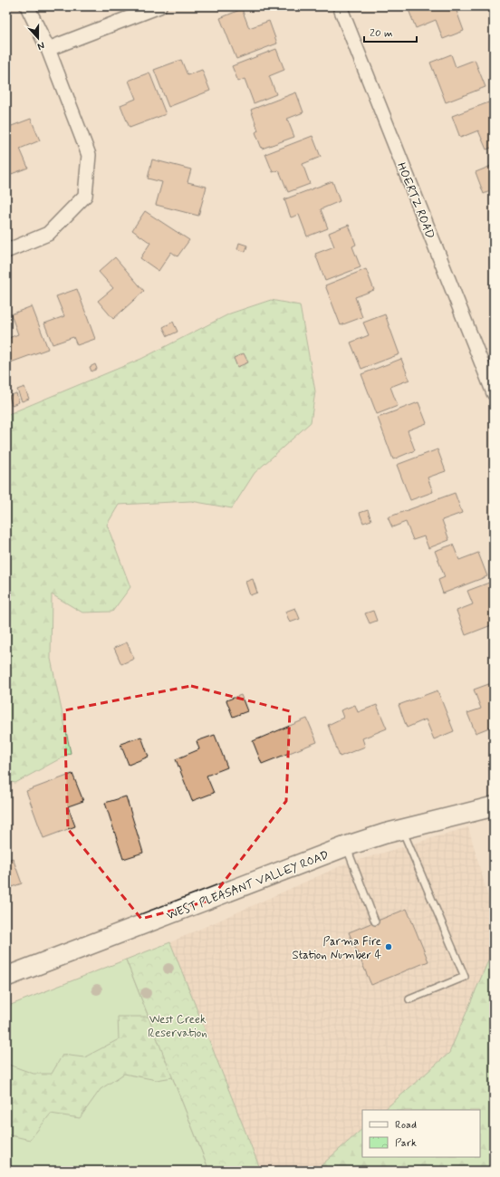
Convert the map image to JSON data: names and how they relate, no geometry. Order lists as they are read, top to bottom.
{
  "streets": {
    "main road": ["WEST PLEASANT VALLEY ROAD"],
    "street": ["HOERTZ ROAD"]
  },
  "parks": ["West Creek Reservation"],
  "places": ["Parma Fire Station Number 4"],
  "legend": ["Road", "Park"],
  "scale_bar": "20 m",
  "north": "bottom"
}
